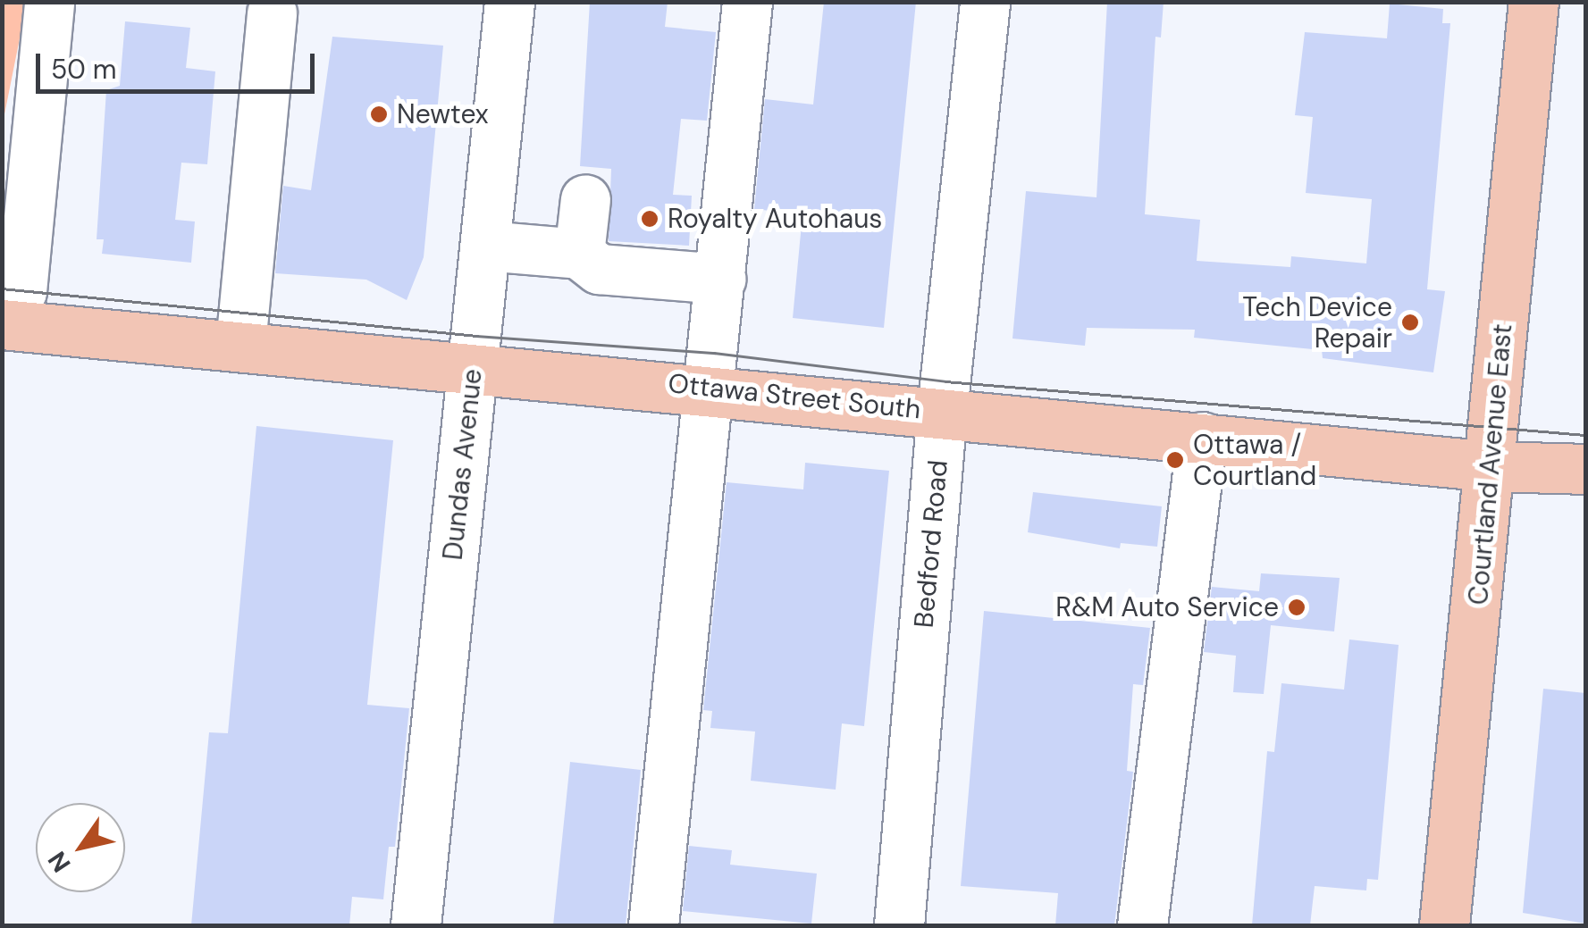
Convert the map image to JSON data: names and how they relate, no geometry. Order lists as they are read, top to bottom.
{
  "streets": {
    "main road": ["Ottawa Street South", "Courtland Avenue East"],
    "street": ["Dundas Avenue", "Bedford Road"]
  },
  "crossings": [
    ["Ottawa Street South", "Dundas Avenue"],
    ["Ottawa Street South", "Courtland Avenue East"],
    ["Ottawa Street South", "Bedford Road"]
  ],
  "places": [
    "Newtex",
    "Royalty Autohaus",
    "Tech Device Repair",
    "Ottawa / Courtland",
    "R&M Auto Service"
  ],
  "scale_bar": "50 m",
  "north": "bottom left"
}
